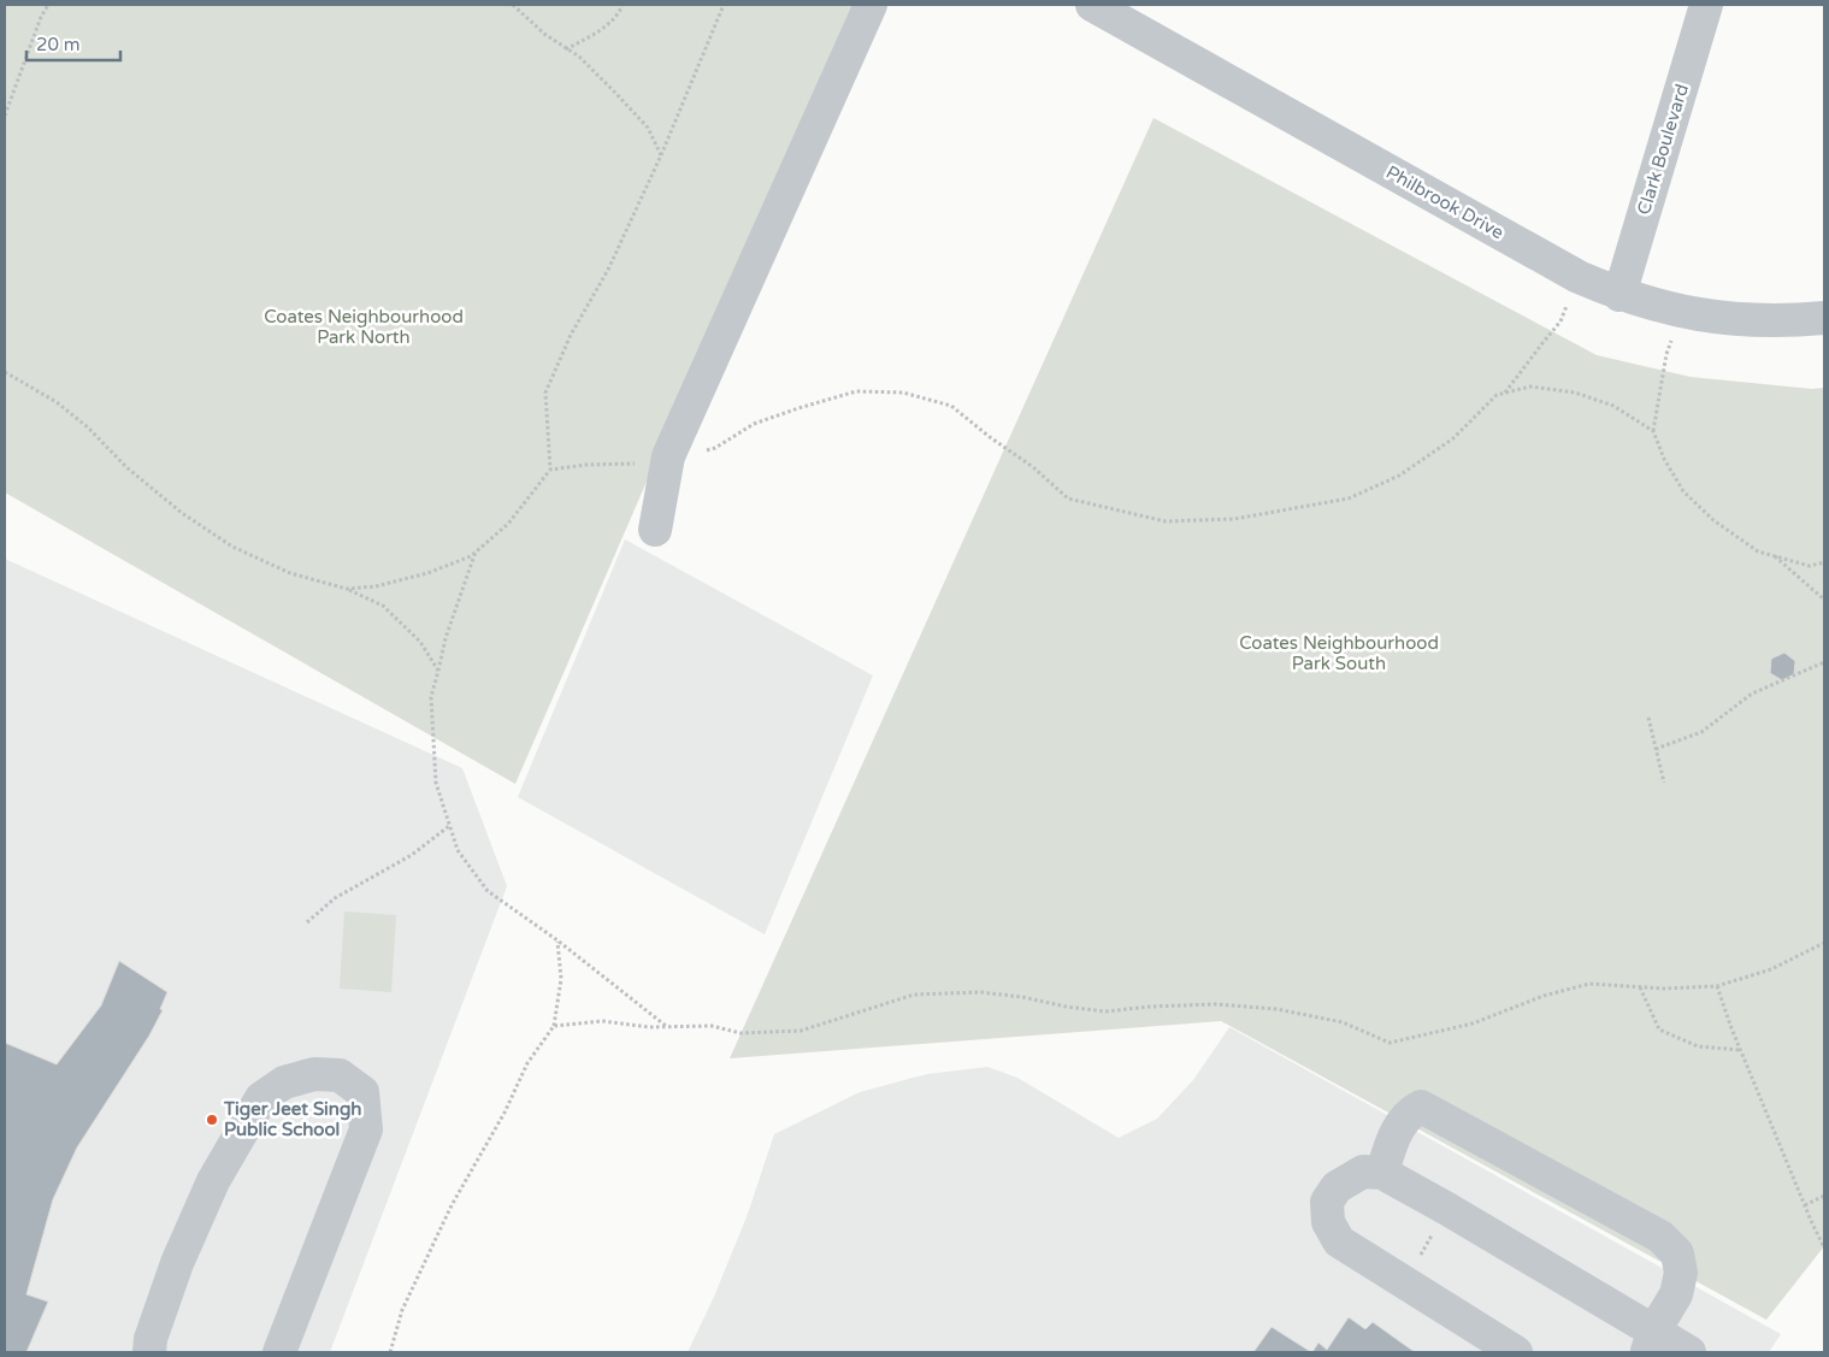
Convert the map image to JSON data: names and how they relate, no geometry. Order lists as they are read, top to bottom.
{
  "streets": {
    "street": ["Clark Boulevard", "Philbrook Drive"]
  },
  "crossings": [
    ["Clark Boulevard", "Philbrook Drive"]
  ],
  "parks": ["Coates Neighbourhood Park North", "Coates Neighbourhood Park South"],
  "places": ["Tiger Jeet Singh Public School"],
  "scale_bar": "20 m"
}
